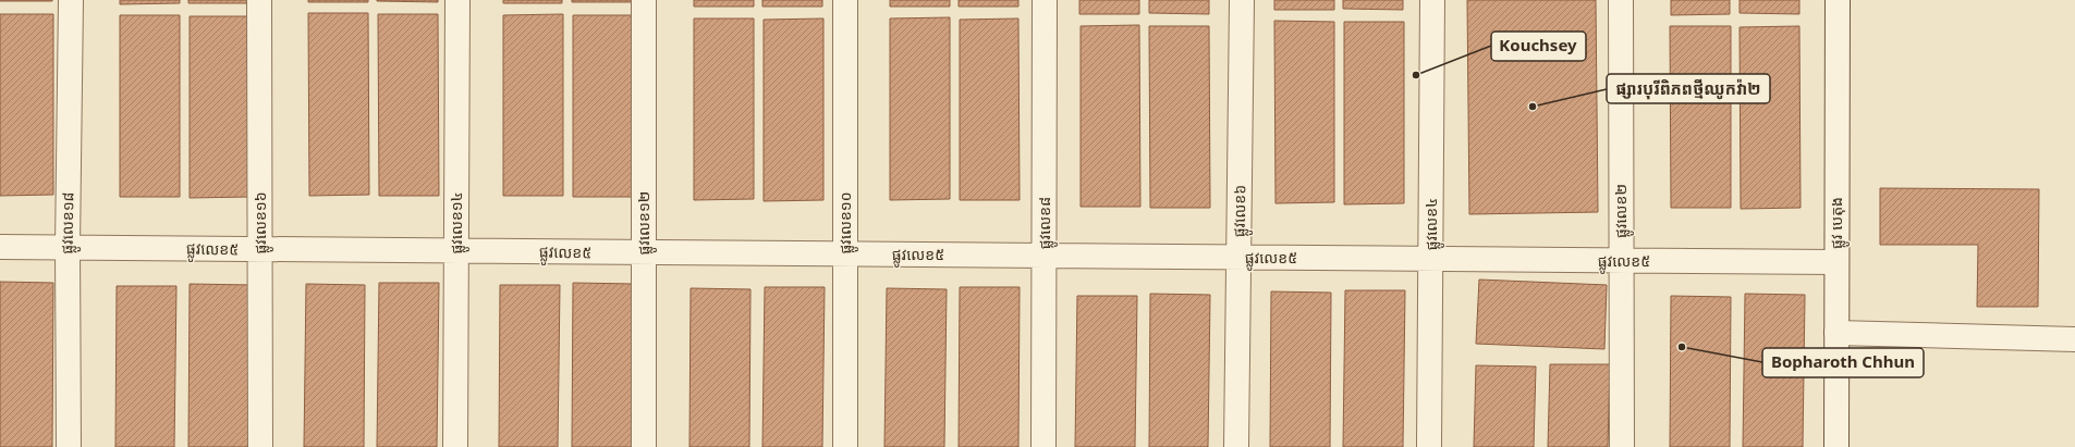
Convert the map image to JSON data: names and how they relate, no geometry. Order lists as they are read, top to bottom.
{
  "streets": {
    "street": [
      "ផ្លូវលេខ៦",
      "ផ្លូវលេខ២",
      "ផ្លូវលេខ១៨",
      "ផ្លូវលេខ១៦",
      "ផ្លូវលេខ១៤",
      "ផ្លូវលេខ១២",
      "ផ្លូវលេខ១០",
      "ផ្លូវលេខ៨",
      "ផ្លូវ បេតុង",
      "ផ្លូវលេខ៤",
      "ផ្លូវលេខ៥"
    ]
  },
  "crossings": [
    ["ផ្លូវលេខ៦", "ផ្លូវលេខ៥"],
    ["ផ្លូវលេខ២", "ផ្លូវលេខ៥"],
    ["ផ្លូវលេខ១៨", "ផ្លូវលេខ៥"],
    ["ផ្លូវលេខ១៦", "ផ្លូវលេខ៥"],
    ["ផ្លូវលេខ១៤", "ផ្លូវលេខ៥"],
    ["ផ្លូវលេខ១២", "ផ្លូវលេខ៥"],
    ["ផ្លូវលេខ១០", "ផ្លូវលេខ៥"],
    ["ផ្លូវលេខ៨", "ផ្លូវលេខ៥"],
    ["ផ្លូវ បេតុង", "ផ្លូវលេខ៥"],
    ["ផ្លូវលេខ៤", "ផ្លូវលេខ៥"]
  ],
  "places": ["Kouchsey", "ផ្សារបុរីពិភពថ្មីឈូកវ៉ា២", "Bopharoth Chhun"]
}
